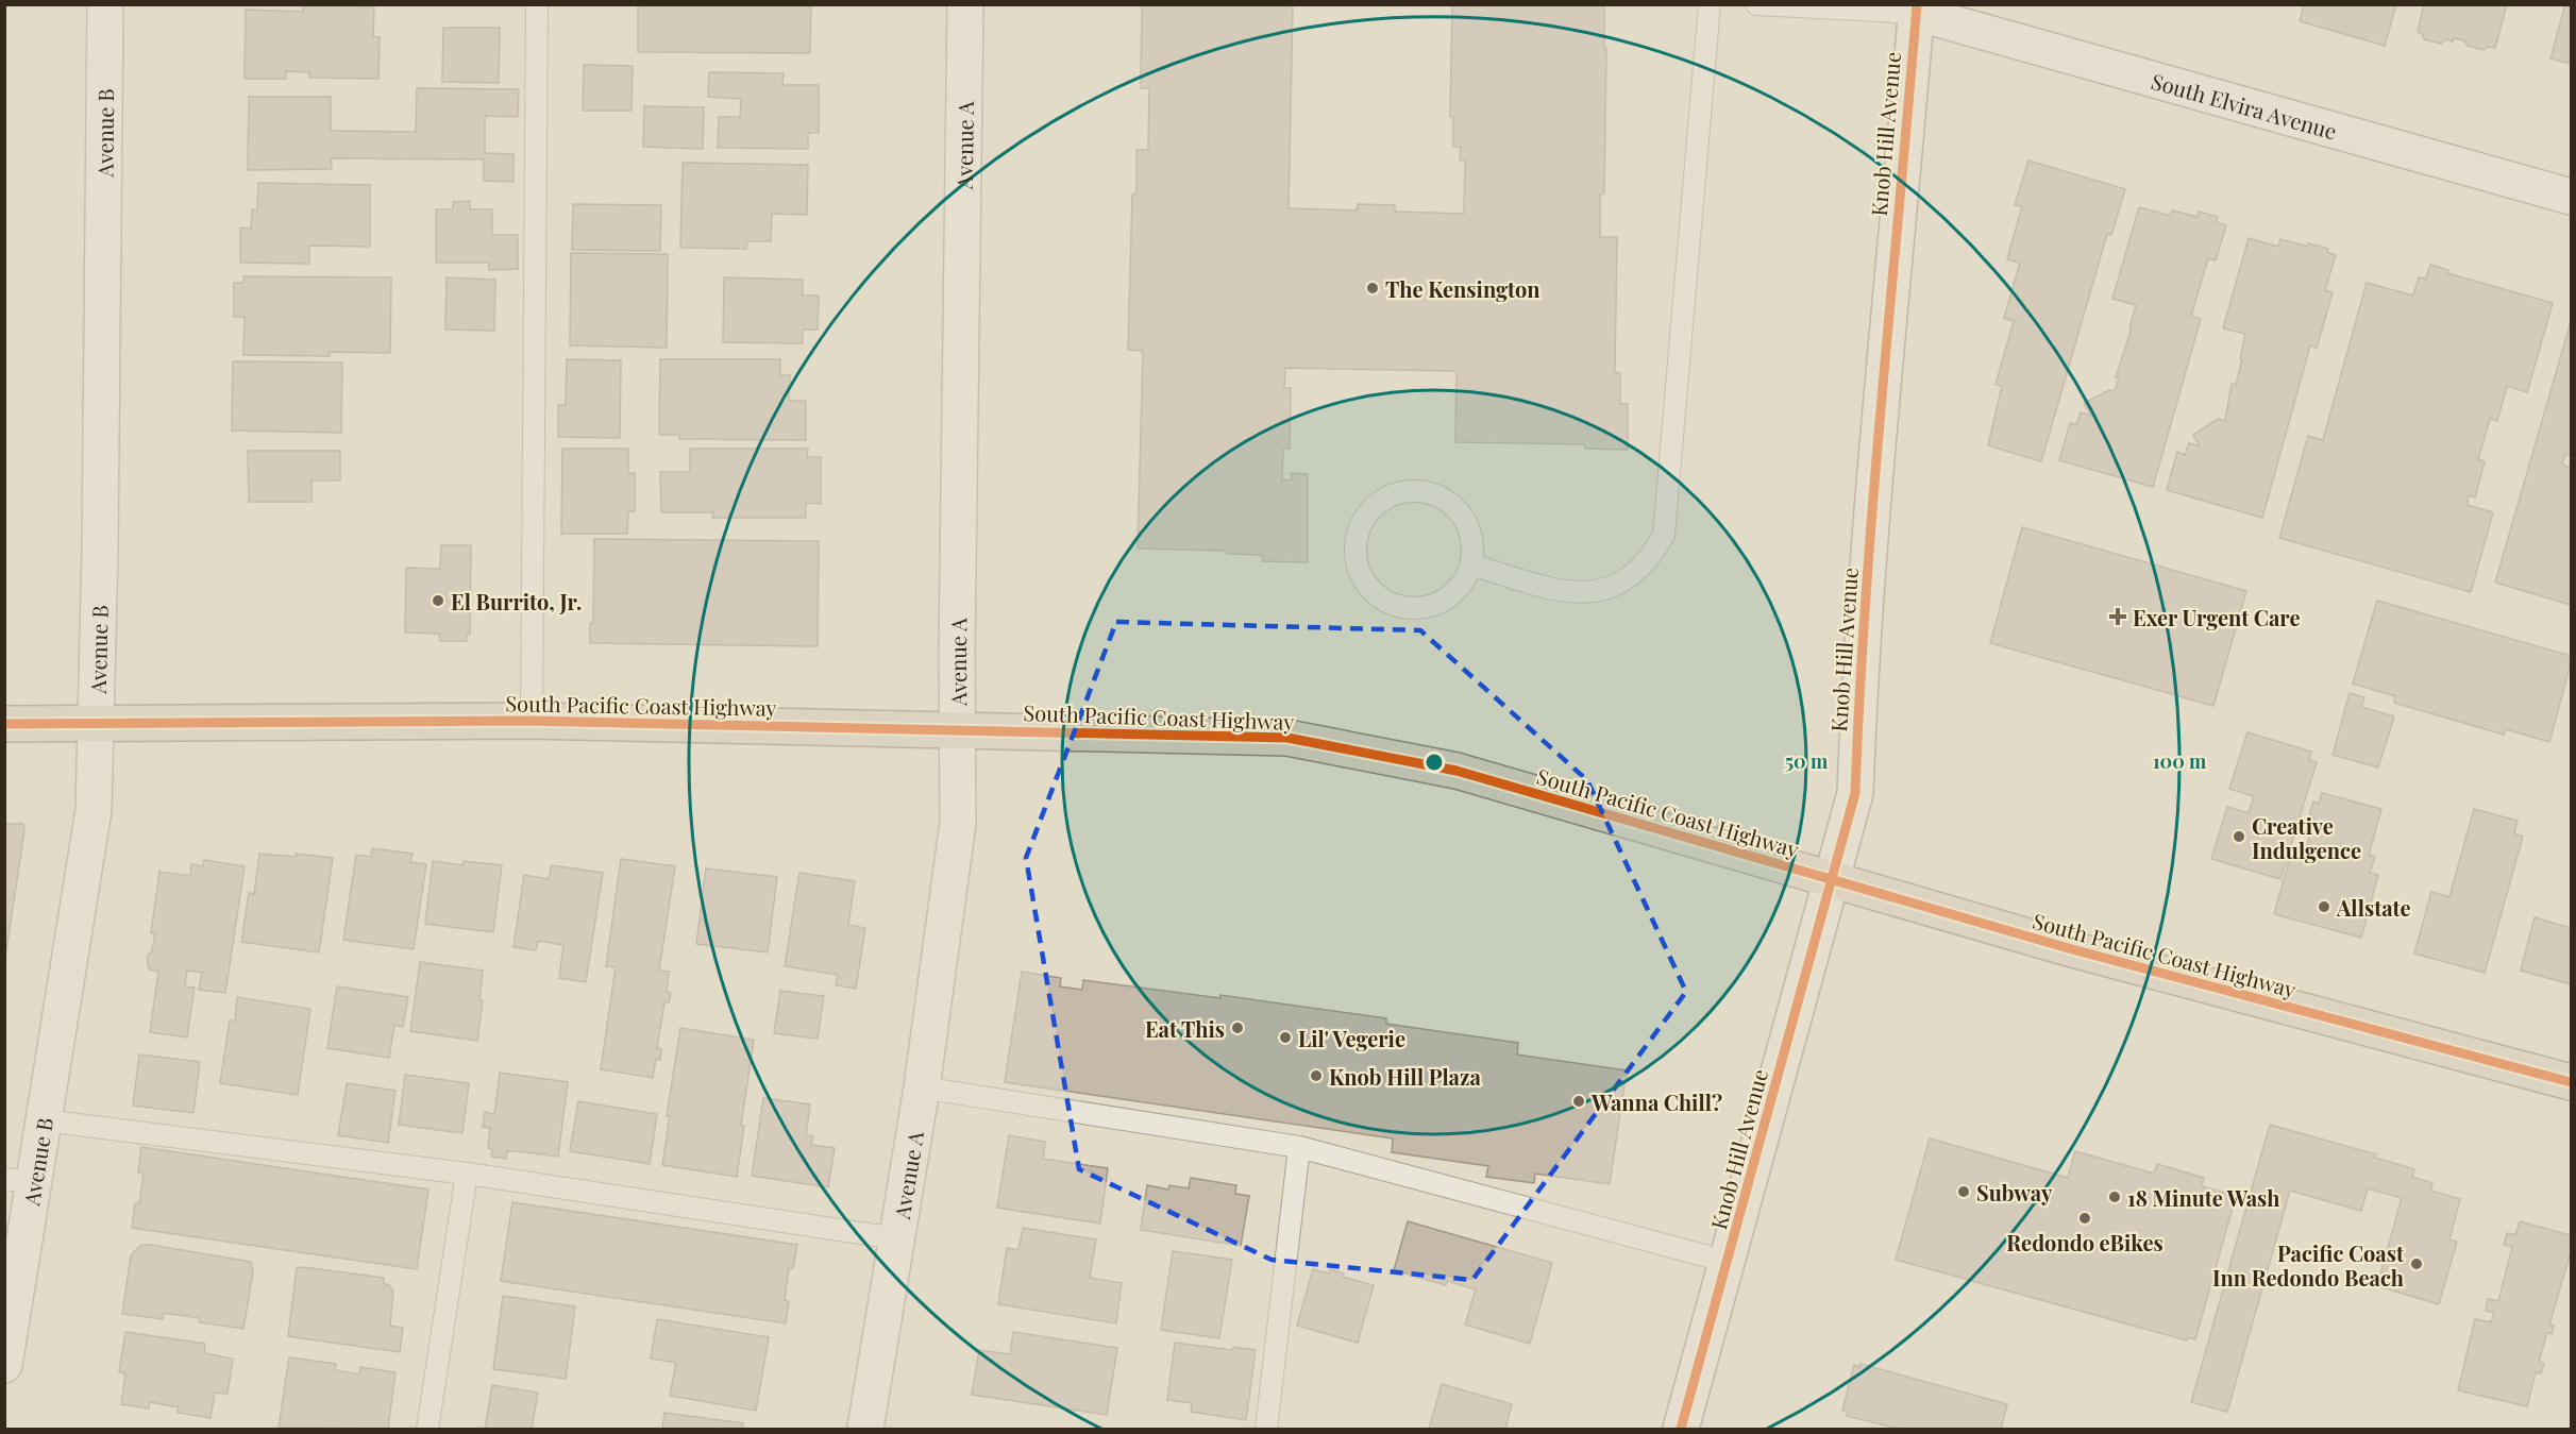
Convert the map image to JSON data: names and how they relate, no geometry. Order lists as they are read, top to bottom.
{
  "streets": {
    "highway": ["South Pacific Coast Highway"],
    "street": [
      "South Elvira Avenue",
      "Avenue B",
      "Knob Hill Avenue",
      "Avenue A"
    ]
  },
  "crossings": [
    ["South Elvira Avenue", "Knob Hill Avenue"],
    ["Avenue B", "South Pacific Coast Highway"],
    ["Knob Hill Avenue", "South Pacific Coast Highway"],
    ["Avenue A", "South Pacific Coast Highway"]
  ],
  "places": {
    "other": [
      "The Kensington",
      "El Burrito, Jr.",
      "Creative Indulgence",
      "Allstate",
      "Eat This",
      "Lil' Vegerie",
      "Knob Hill Plaza",
      "Wanna Chill?",
      "Subway",
      "18 Minute Wash",
      "Redondo eBikes",
      "Pacific Coast Inn Redondo Beach"
    ],
    "health": ["Exer Urgent Care"]
  },
  "rings": ["50 m", "100 m"]
}
